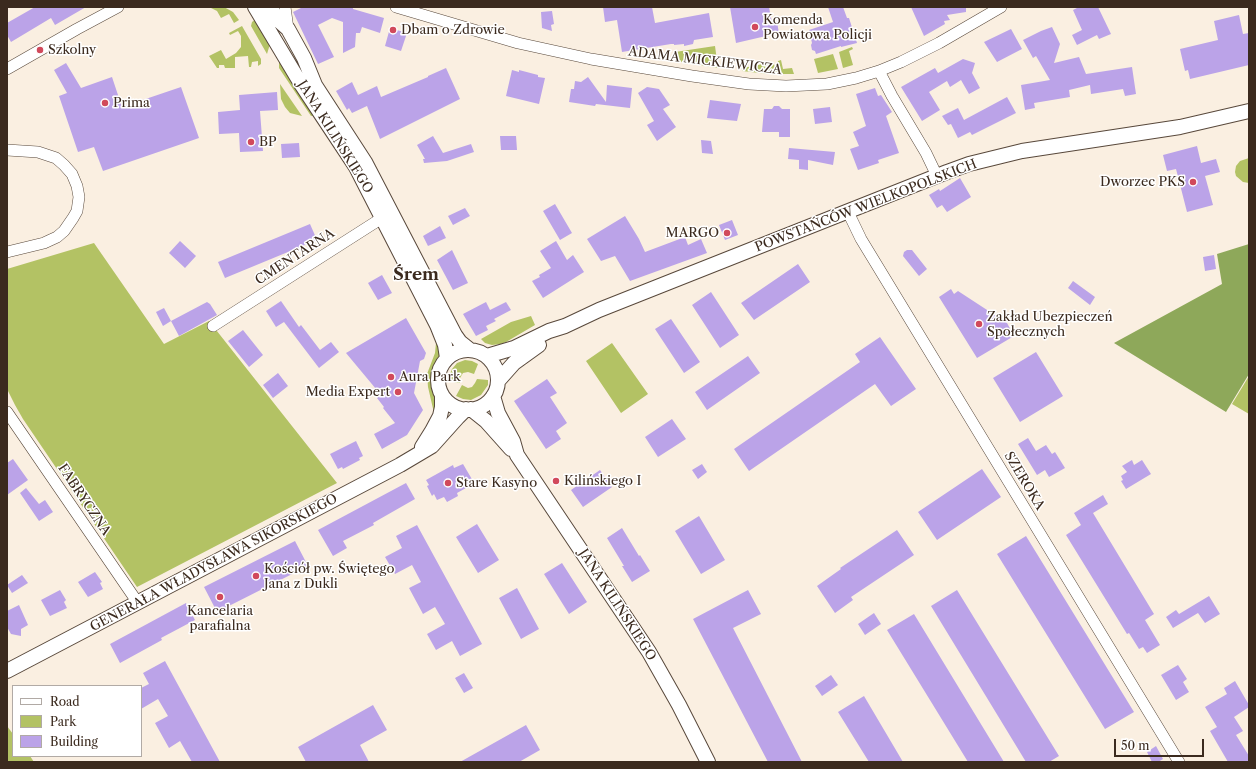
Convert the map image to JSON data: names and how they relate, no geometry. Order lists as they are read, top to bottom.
{
  "streets": {
    "street": [
      "ADAMA MICKIEWICZA",
      "JANA KILIŃSKIEGO",
      "POWSTAŃCÓW WIELKOPOLSKICH",
      "CMENTARNA",
      "SZEROKA",
      "FABRYCZNA",
      "GENERAŁA WŁADYSŁAWA SIKORSKIEGO"
    ]
  },
  "crossings": [
    ["JANA KILIŃSKIEGO", "POWSTAŃCÓW WIELKOPOLSKICH"],
    ["JANA KILIŃSKIEGO", "CMENTARNA"],
    ["JANA KILIŃSKIEGO", "GENERAŁA WŁADYSŁAWA SIKORSKIEGO"],
    ["POWSTAŃCÓW WIELKOPOLSKICH", "SZEROKA"],
    ["POWSTAŃCÓW WIELKOPOLSKICH", "GENERAŁA WŁADYSŁAWA SIKORSKIEGO"],
    ["FABRYCZNA", "GENERAŁA WŁADYSŁAWA SIKORSKIEGO"]
  ],
  "districts": ["Śrem"],
  "places": [
    "Komenda Powiatowa Policji",
    "Dbam o Zdrowie",
    "Szkolny",
    "Prima",
    "BP",
    "Dworzec PKS",
    "MARGO",
    "Zakład Ubezpieczeń Społecznych",
    "Aura Park",
    "Media Expert",
    "Kilińskiego I",
    "Stare Kasyno",
    "Kościół pw. Świętego Jana z Dukli",
    "Kancelaria parafialna"
  ],
  "legend": ["Road", "Park", "Building"],
  "scale_bar": "50 m"
}
